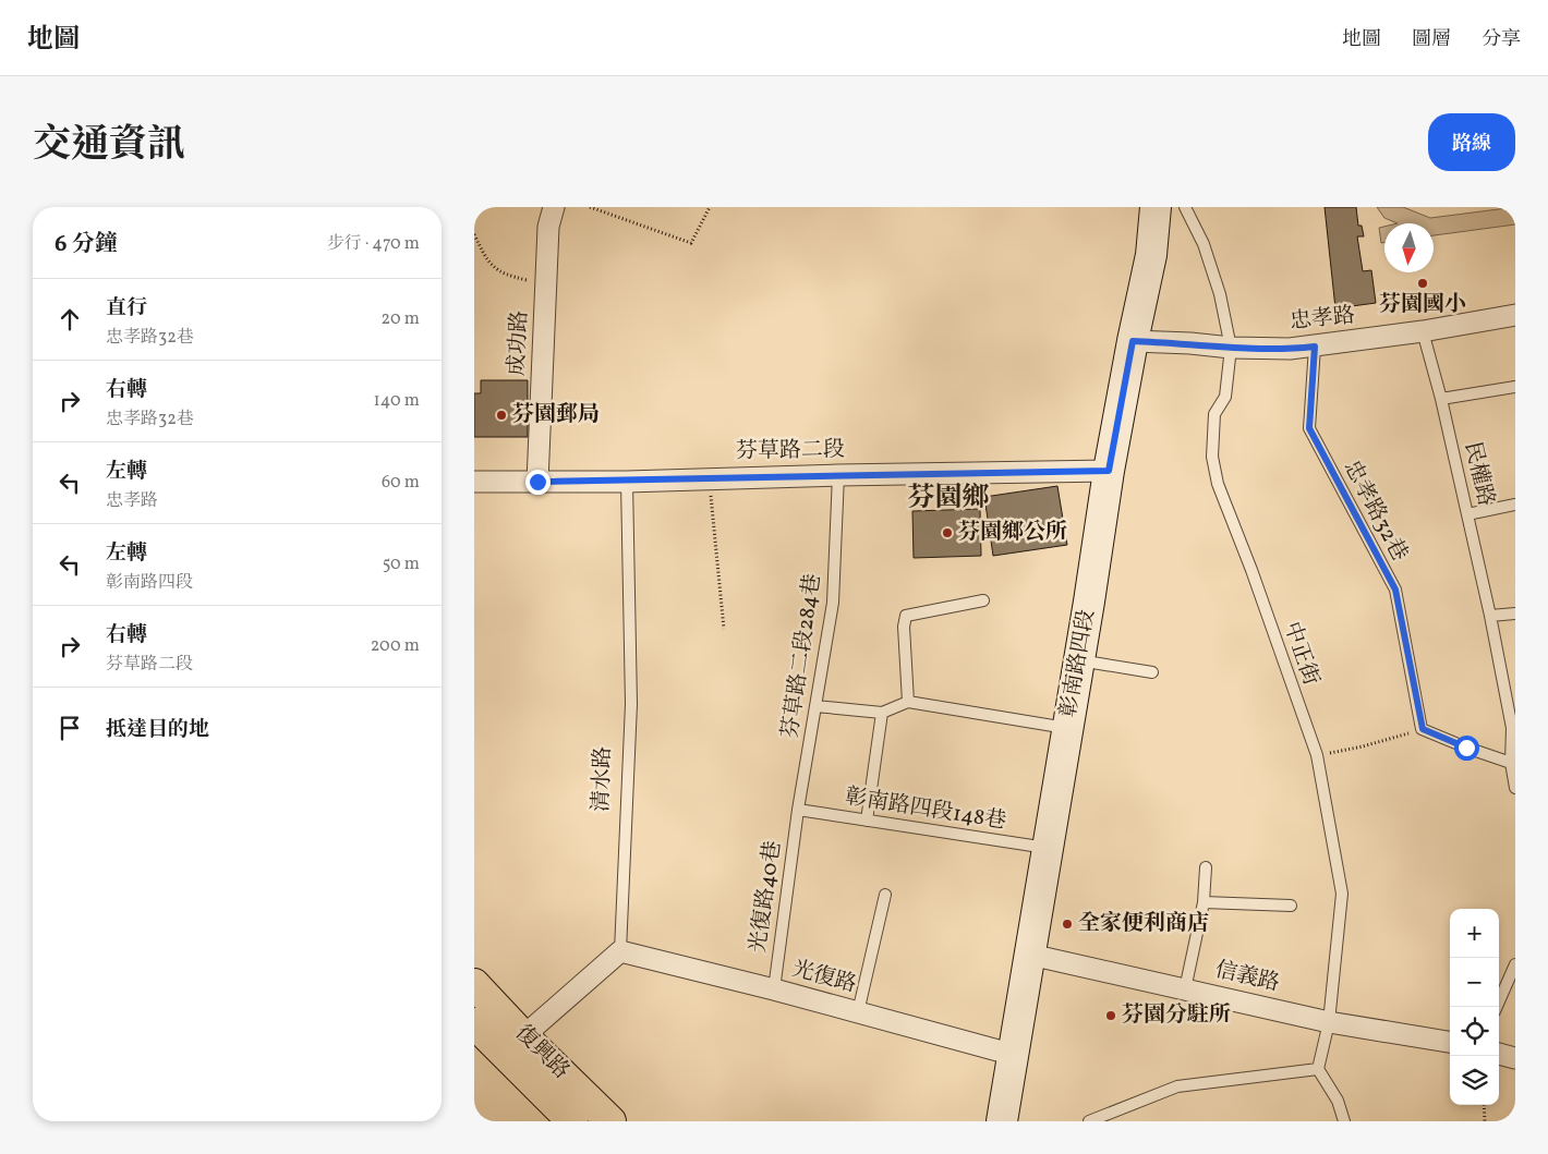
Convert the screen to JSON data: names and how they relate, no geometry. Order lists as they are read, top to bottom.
{
  "streets": {
    "main road": ["復興路"],
    "street": [
      "忠孝路",
      "成功路",
      "芬草路二段",
      "彰南路四段",
      "光復路",
      "信義路"
    ],
    "lane": [
      "民權路",
      "忠孝路32巷",
      "中正街",
      "芬草路二段284巷",
      "清水路",
      "彰南路四段148巷",
      "光復路40巷"
    ]
  },
  "crossings": [
    ["忠孝路", "民權路"],
    ["忠孝路", "忠孝路32巷"],
    ["忠孝路", "中正街"],
    ["忠孝路", "彰南路四段"],
    ["成功路", "芬草路二段"],
    ["芬草路二段", "芬草路二段284巷"],
    ["芬草路二段", "彰南路四段"],
    ["芬草路二段", "清水路"],
    ["中正街", "信義路"],
    ["芬草路二段284巷", "彰南路四段148巷"],
    ["芬草路二段284巷", "光復路40巷"],
    ["彰南路四段", "彰南路四段148巷"],
    ["彰南路四段", "光復路"],
    ["彰南路四段", "信義路"],
    ["清水路", "光復路"],
    ["彰南路四段148巷", "光復路40巷"],
    ["光復路40巷", "光復路"]
  ],
  "districts": ["芬園鄉"],
  "places": [
    "芬園國小",
    "芬園郵局",
    "芬園鄉公所",
    "全家便利商店",
    "芬園分駐所"
  ],
  "north": "bottom",
  "page": {
    "header": "地圖",
    "nav": ["地圖", "圖層", "分享"],
    "title": "交通資訊",
    "buttons": "路線",
    "heading": ["6 分鐘", "步行 · 470 m"],
    "list": [
      ["直行", "忠孝路32巷", "20 m"],
      ["右轉", "忠孝路32巷", "140 m"],
      ["左轉", "忠孝路", "60 m"],
      ["左轉", "彰南路四段", "50 m"],
      ["右轉", "芬草路二段", "200 m"],
      "抵達目的地"
    ],
    "map_buttons": ["+", "−"]
  }
}
